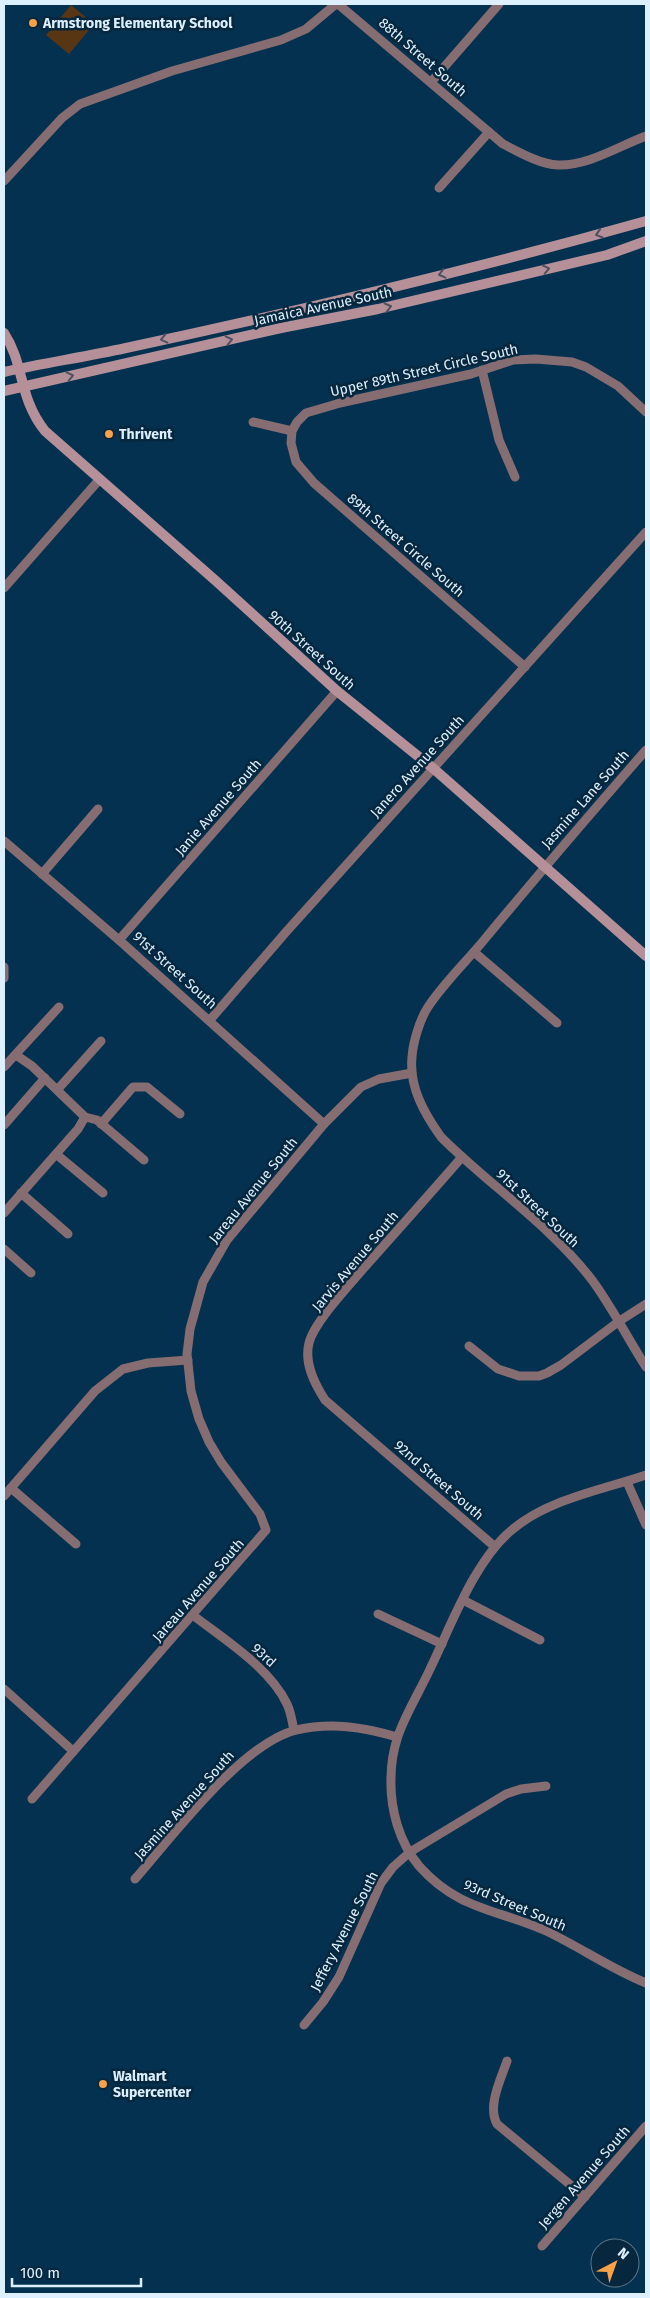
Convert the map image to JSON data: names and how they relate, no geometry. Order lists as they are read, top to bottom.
{
  "streets": {
    "main road": ["Jamaica Avenue South", "90th Street South"],
    "street": [
      "88th Street South",
      "Upper 89th Street Circle South",
      "89th Street Circle South",
      "Janero Avenue South",
      "Jasmine Lane South",
      "Janie Avenue South",
      "91st Street South",
      "Jareau Avenue South",
      "Jarvis Avenue South",
      "92nd Street South",
      "93rd",
      "Jasmine Avenue South",
      "93rd Street South",
      "Jeffery Avenue South",
      "Jergen Avenue South"
    ]
  },
  "crossings": [
    ["Jamaica Avenue South", "90th Street South"],
    ["Upper 89th Street Circle South", "89th Street Circle South"],
    ["89th Street Circle South", "Janero Avenue South"],
    ["90th Street South", "Janero Avenue South"],
    ["90th Street South", "Jasmine Lane South"],
    ["90th Street South", "Janie Avenue South"],
    ["Janero Avenue South", "91st Street South"],
    ["Janie Avenue South", "91st Street South"],
    ["91st Street South", "Jareau Avenue South"],
    ["91st Street South", "Jarvis Avenue South"],
    ["Jareau Avenue South", "93rd"],
    ["Jarvis Avenue South", "92nd Street South"],
    ["93rd", "Jasmine Avenue South"],
    ["93rd Street South", "Jeffery Avenue South"]
  ],
  "places": ["Armstrong Elementary School", "Thrivent", "Walmart Supercenter"],
  "scale_bar": "100 m",
  "north": "top right"
}
